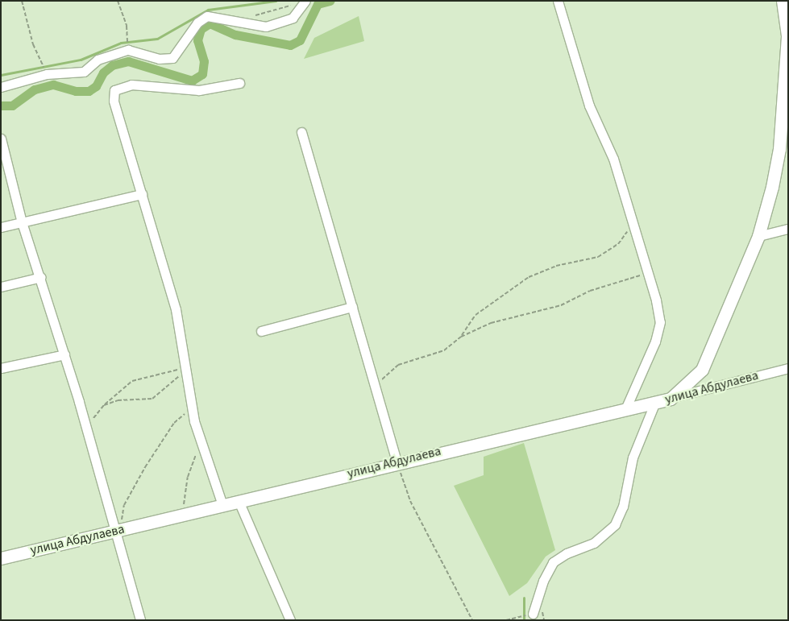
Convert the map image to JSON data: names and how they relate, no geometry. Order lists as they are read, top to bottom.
{
  "streets": {
    "main road": ["улица Абдулаева"]
  }
}
